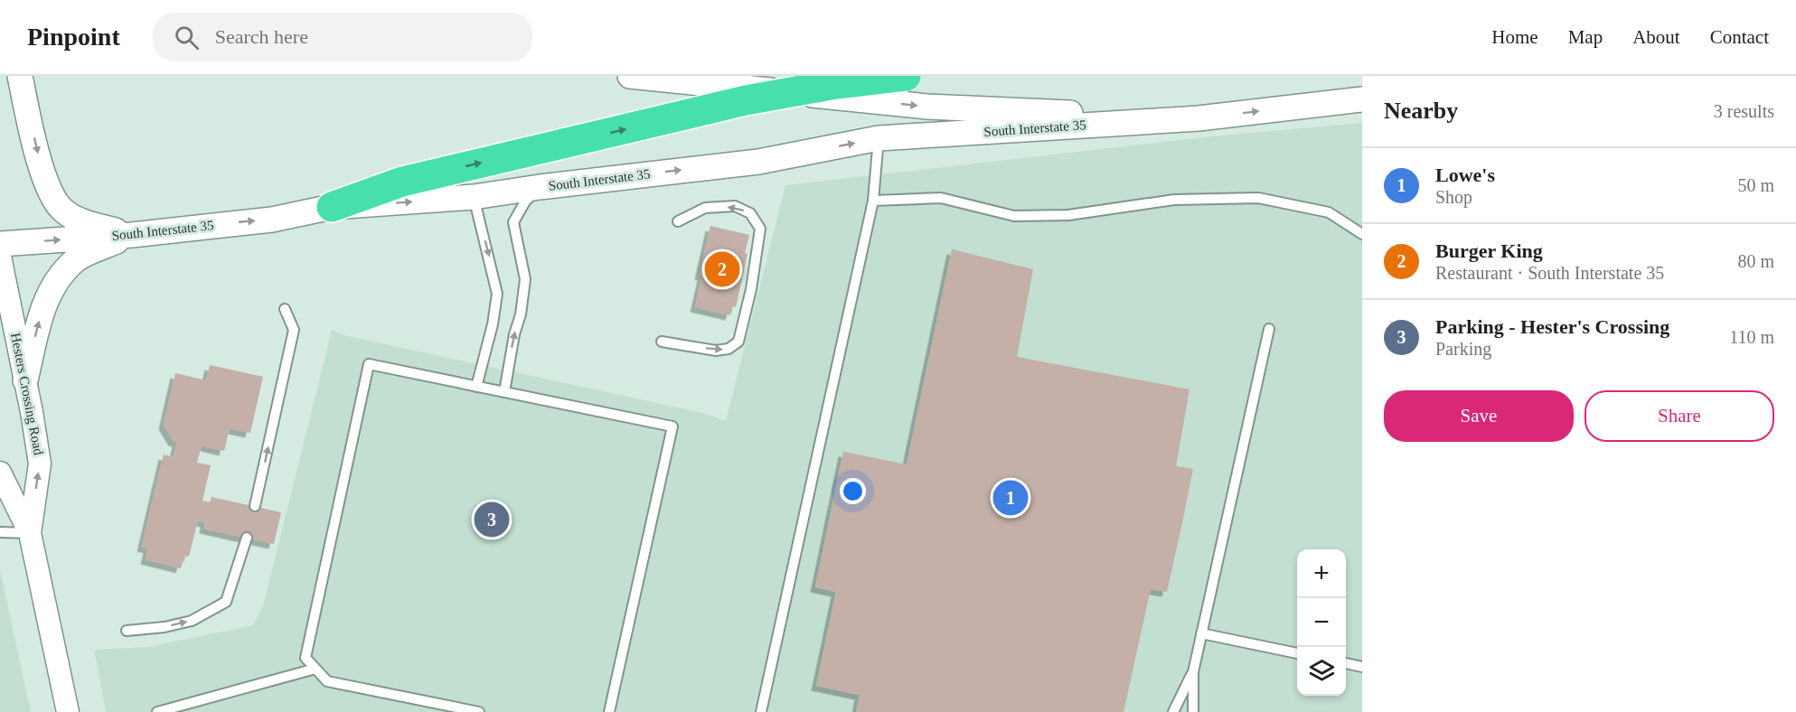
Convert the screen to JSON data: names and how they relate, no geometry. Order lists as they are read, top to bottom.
{
  "streets": {
    "main road": ["South Interstate 35"],
    "street": ["Hesters Crossing Road"]
  },
  "one_way": ["South Interstate 35"],
  "page": {
    "header": "Pinpoint",
    "search": "Search here",
    "nav": [
      "Home",
      "Map",
      "About",
      "Contact"
    ],
    "heading": ["Nearby", "3 results"],
    "list": [
      {
        "mark": "1",
        "name": "Lowe's",
        "note": "Shop",
        "value": "50 m"
      },
      {
        "mark": "2",
        "name": "Burger King",
        "note": "Restaurant · South Interstate 35",
        "value": "80 m"
      },
      {
        "mark": "3",
        "name": "Parking - Hester's Crossing",
        "note": "Parking",
        "value": "110 m"
      }
    ],
    "pins": ["2", "1", "3"],
    "buttons": ["Save", "Share"],
    "map_buttons": ["+", "−"]
  }
}
